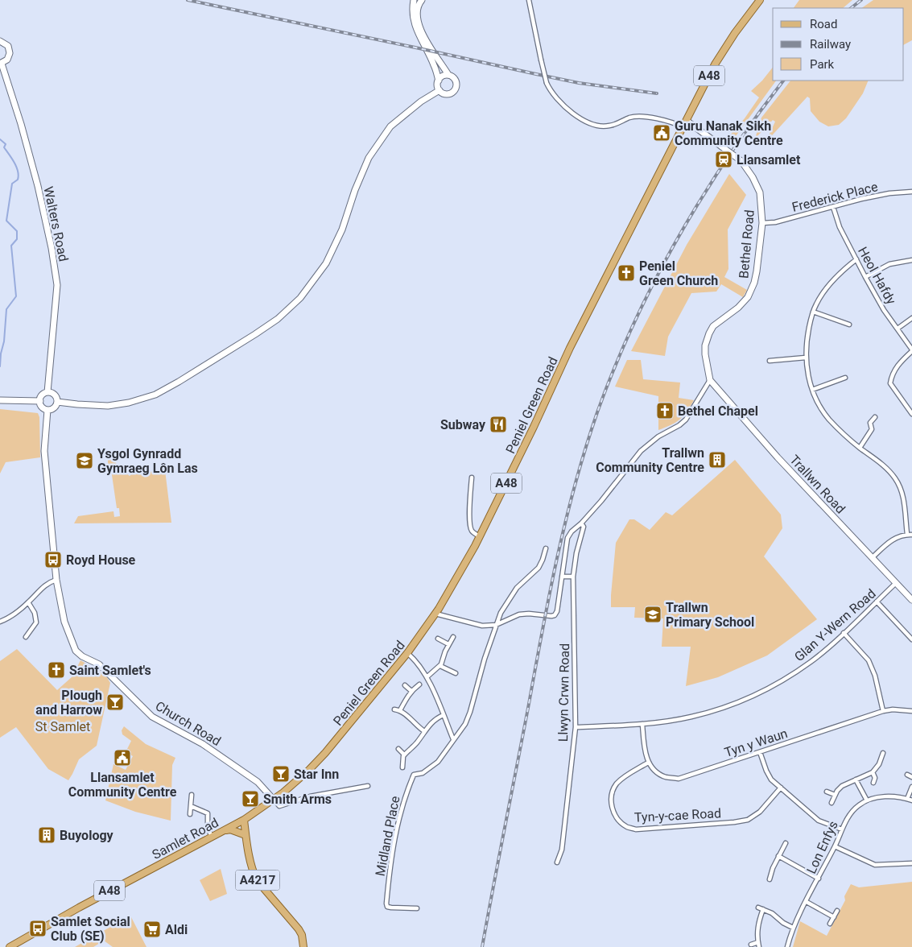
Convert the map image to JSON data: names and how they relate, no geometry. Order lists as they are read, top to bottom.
{
  "streets": {
    "main road": [
      "A48",
      "Peniel Green Road",
      "Samlet Road",
      "A4217"
    ],
    "street": [
      "Frederick Place",
      "Walters Road",
      "Bethel Road",
      "Heol Hafdy",
      "Trallwn Road",
      "Glan Y-Wern Road",
      "Llwyn Crwn Road",
      "Church Road",
      "Tyn y Waun",
      "Tyn-y-cae Road",
      "Midland Place",
      "Lon Enfys"
    ]
  },
  "crossings": [
    ["Frederick Place", "Bethel Road"],
    ["Frederick Place", "Heol Hafdy"],
    ["Bethel Road", "Peniel Green Road"],
    ["Bethel Road", "Trallwn Road"],
    ["Peniel Green Road", "Church Road"],
    ["Peniel Green Road", "Samlet Road"],
    ["Peniel Green Road", "A4217"],
    ["Trallwn Road", "Glan Y-Wern Road"],
    ["Glan Y-Wern Road", "Llwyn Crwn Road"],
    ["Tyn y Waun", "Tyn-y-cae Road"],
    ["Samlet Road", "A4217"]
  ],
  "parks": ["St Samlet"],
  "places": {
    "public building": ["Guru Nanak Sikh Community Centre", "Llansamlet Community Centre"],
    "station": ["Llansamlet"],
    "church": ["Peniel Green Church", "Bethel Chapel", "Saint Samlet's"],
    "restaurant": ["Subway"],
    "building": ["Trallwn Community Centre", "Buyology"],
    "school or university": ["Ysgol Gynradd Gymraeg Lôn Las", "Trallwn Primary School"],
    "bus stop": ["Royd House", "Samlet Social Club (SE)"],
    "bar": ["Plough and Harrow", "Star Inn", "Smith Arms"],
    "supermarket": ["Aldi"]
  },
  "legend": ["Road", "Railway", "Park"]
}
